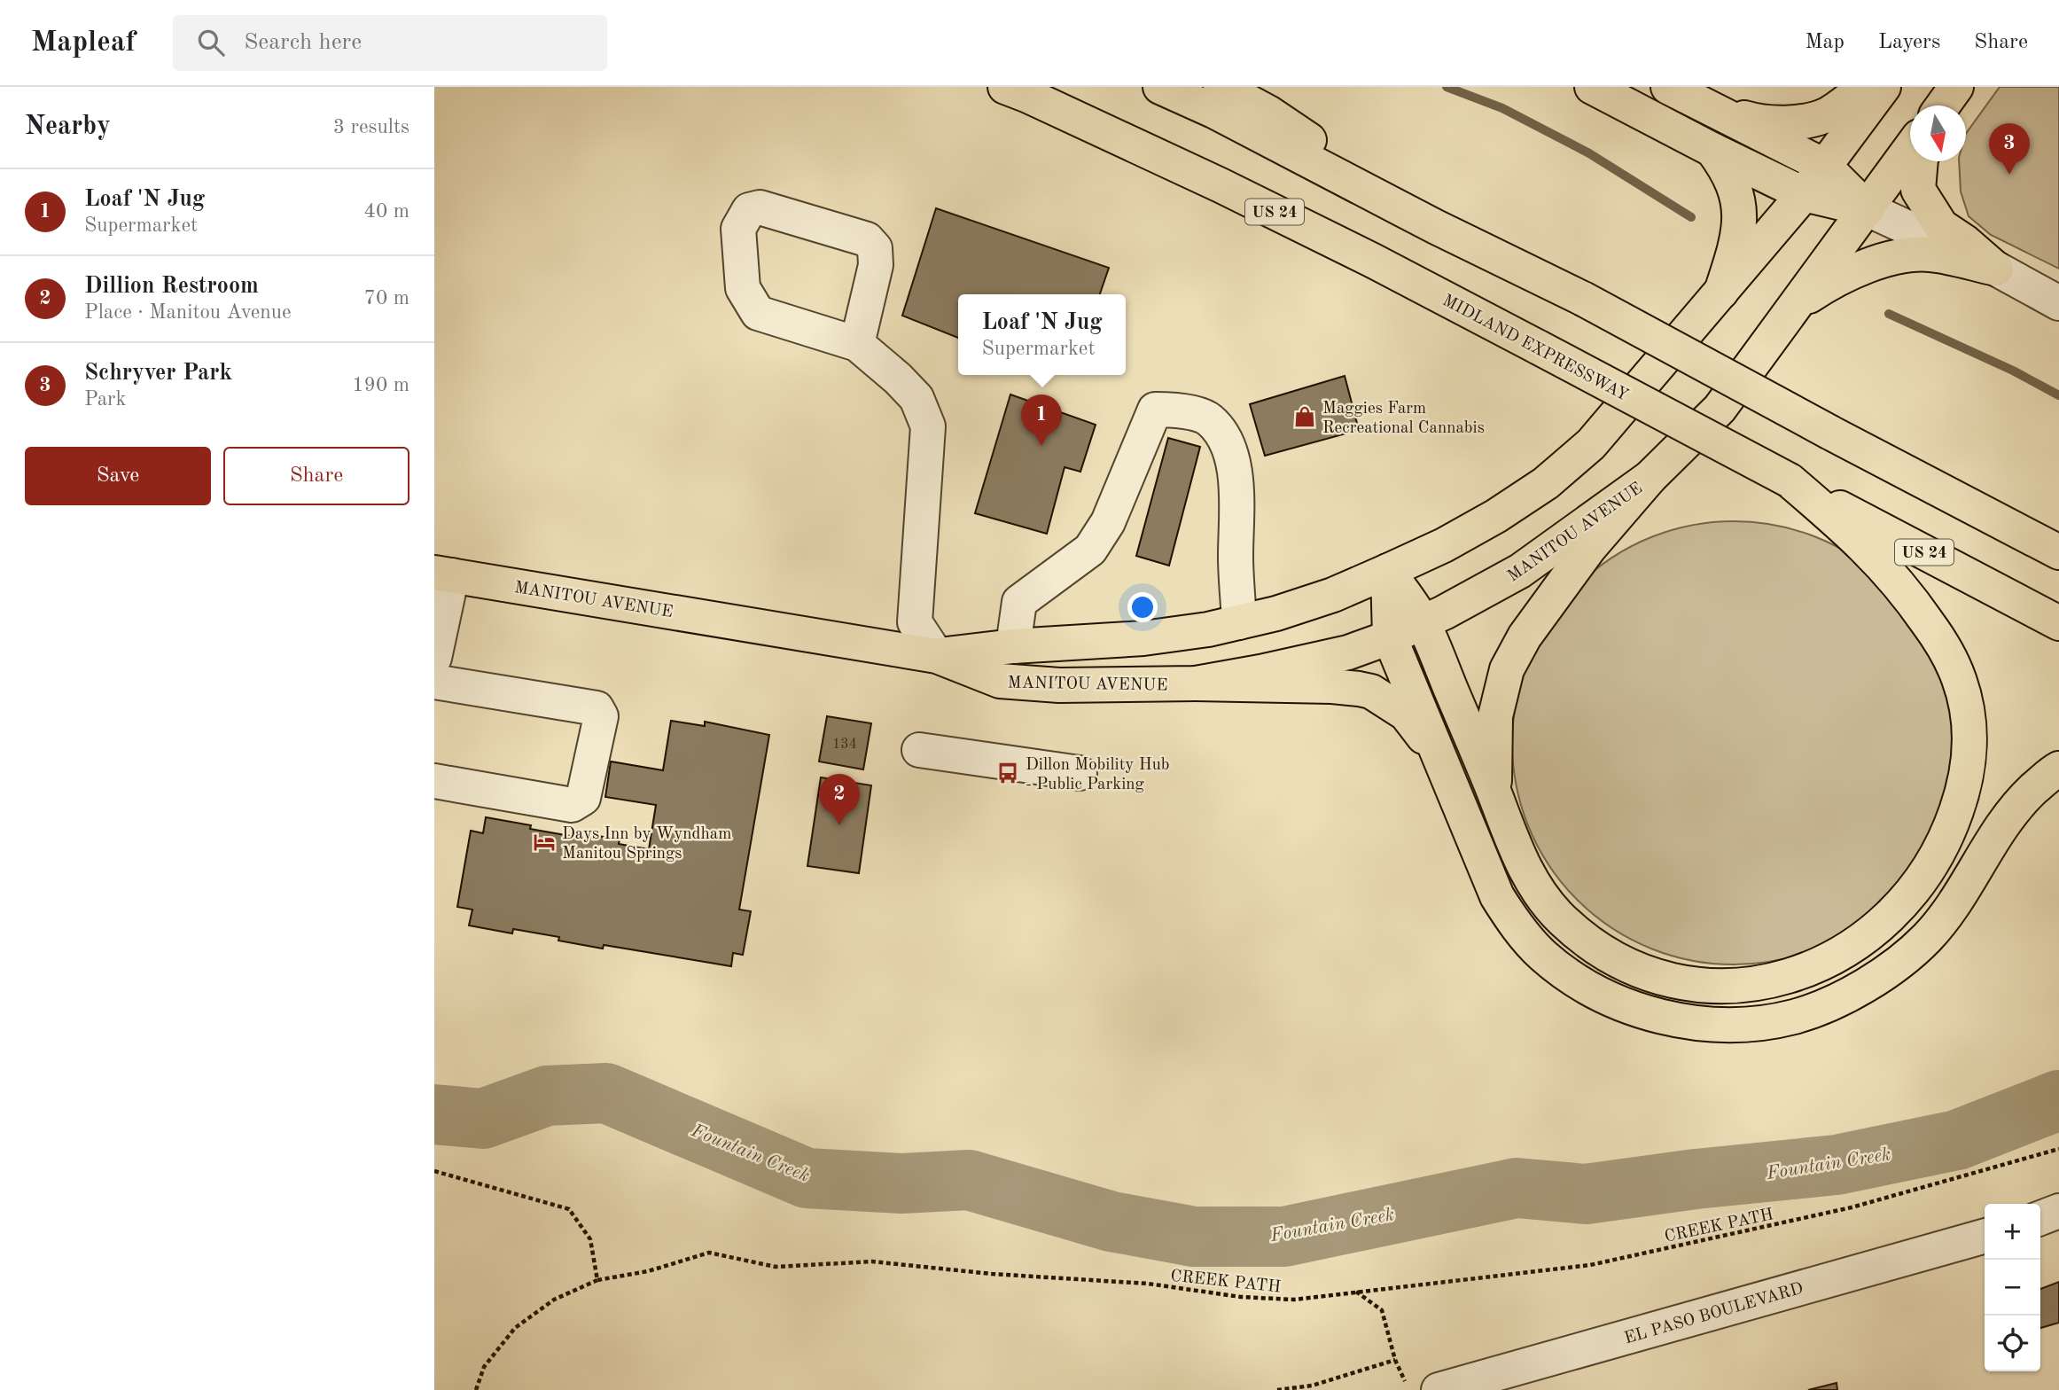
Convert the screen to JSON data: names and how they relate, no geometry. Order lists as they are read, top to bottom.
{
  "streets": {
    "main road": ["US 24", "MIDLAND EXPRESSWAY", "MANITOU AVENUE"],
    "street": ["EL PASO BOULEVARD"],
    "path": ["CREEK PATH"]
  },
  "water": ["Fountain Creek"],
  "places": {
    "shop": ["Maggies Farm Recreational Cannabis"],
    "bus stop": ["Dillon Mobility Hub - Public Parking"],
    "hotel": ["Days Inn by Wyndham Manitou Springs"]
  },
  "house_numbers": ["134"],
  "north": "bottom",
  "page": {
    "header": "Mapleaf",
    "search": "Search here",
    "nav": ["Map", "Layers", "Share"],
    "heading": ["Nearby", "3 results"],
    "pins": ["3", "1", "2"],
    "list": [
      {
        "mark": "1",
        "name": "Loaf 'N Jug",
        "note": "Supermarket",
        "value": "40 m"
      },
      {
        "mark": "2",
        "name": "Dillion Restroom",
        "note": "Place · Manitou Avenue",
        "value": "70 m"
      },
      {
        "mark": "3",
        "name": "Schryver Park",
        "note": "Park",
        "value": "190 m"
      }
    ],
    "popup": ["Loaf 'N Jug", "Supermarket"],
    "buttons": ["Save", "Share"],
    "map_buttons": ["+", "−"]
  }
}
